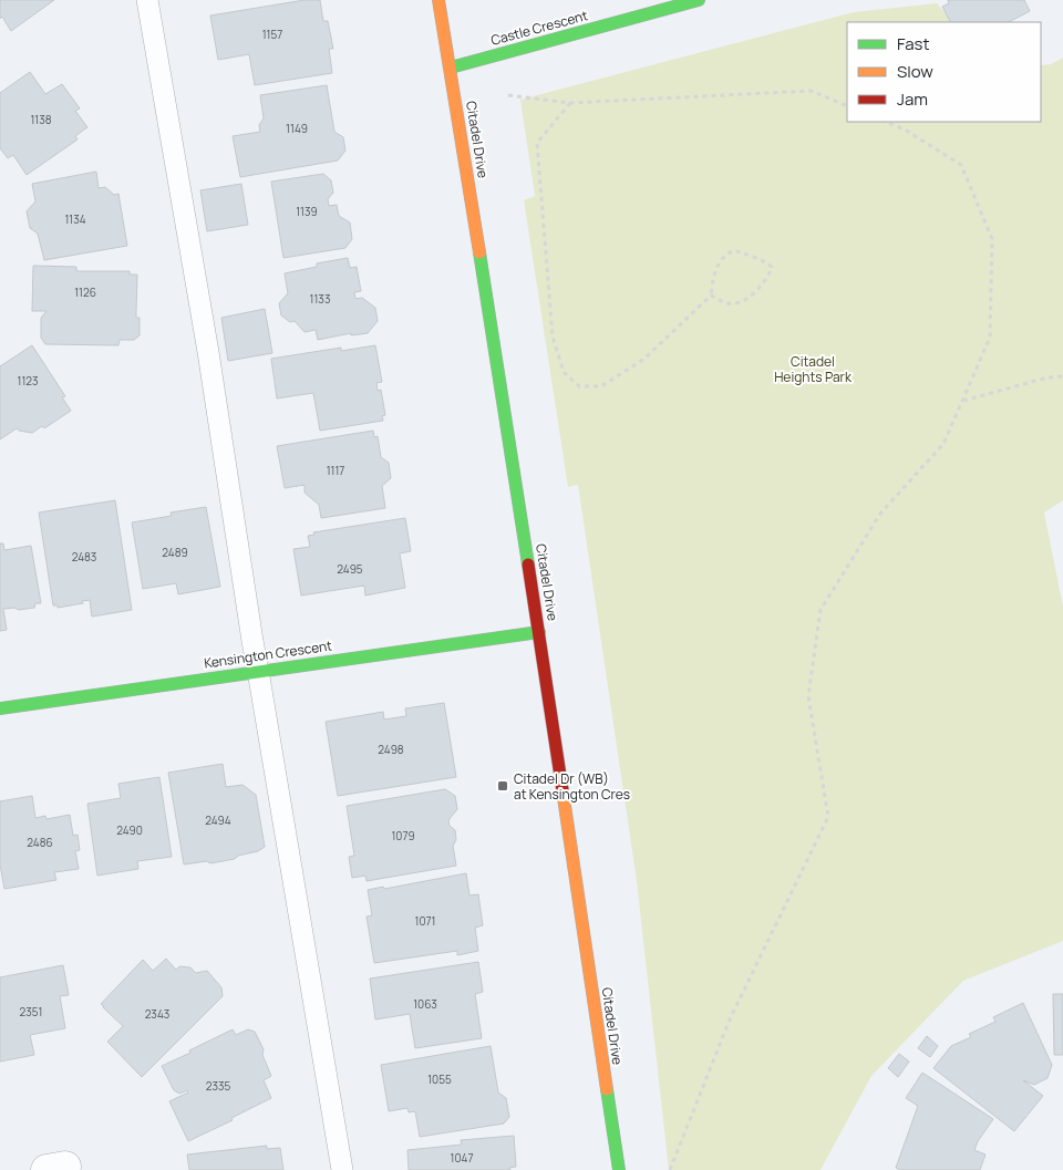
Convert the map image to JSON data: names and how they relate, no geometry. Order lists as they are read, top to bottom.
{
  "streets": {
    "street": ["Castle Crescent", "Citadel Drive", "Kensington Crescent"]
  },
  "crossings": [
    ["Castle Crescent", "Citadel Drive"],
    ["Citadel Drive", "Kensington Crescent"]
  ],
  "parks": ["Citadel Heights Park"],
  "places": {
    "transit": ["Citadel Dr (WB) at Kensington Cres"]
  },
  "house_numbers": [
    "1157",
    "1138",
    "1149",
    "1139",
    "1134",
    "1126",
    "1133",
    "1123",
    "1117",
    "2489",
    "2483",
    "2495",
    "2498",
    "2494",
    "2490",
    "1079",
    "2486",
    "1071",
    "1063",
    "2351",
    "2343",
    "1055",
    "2335",
    "1047"
  ],
  "legend": ["Fast", "Slow", "Jam"]
}
